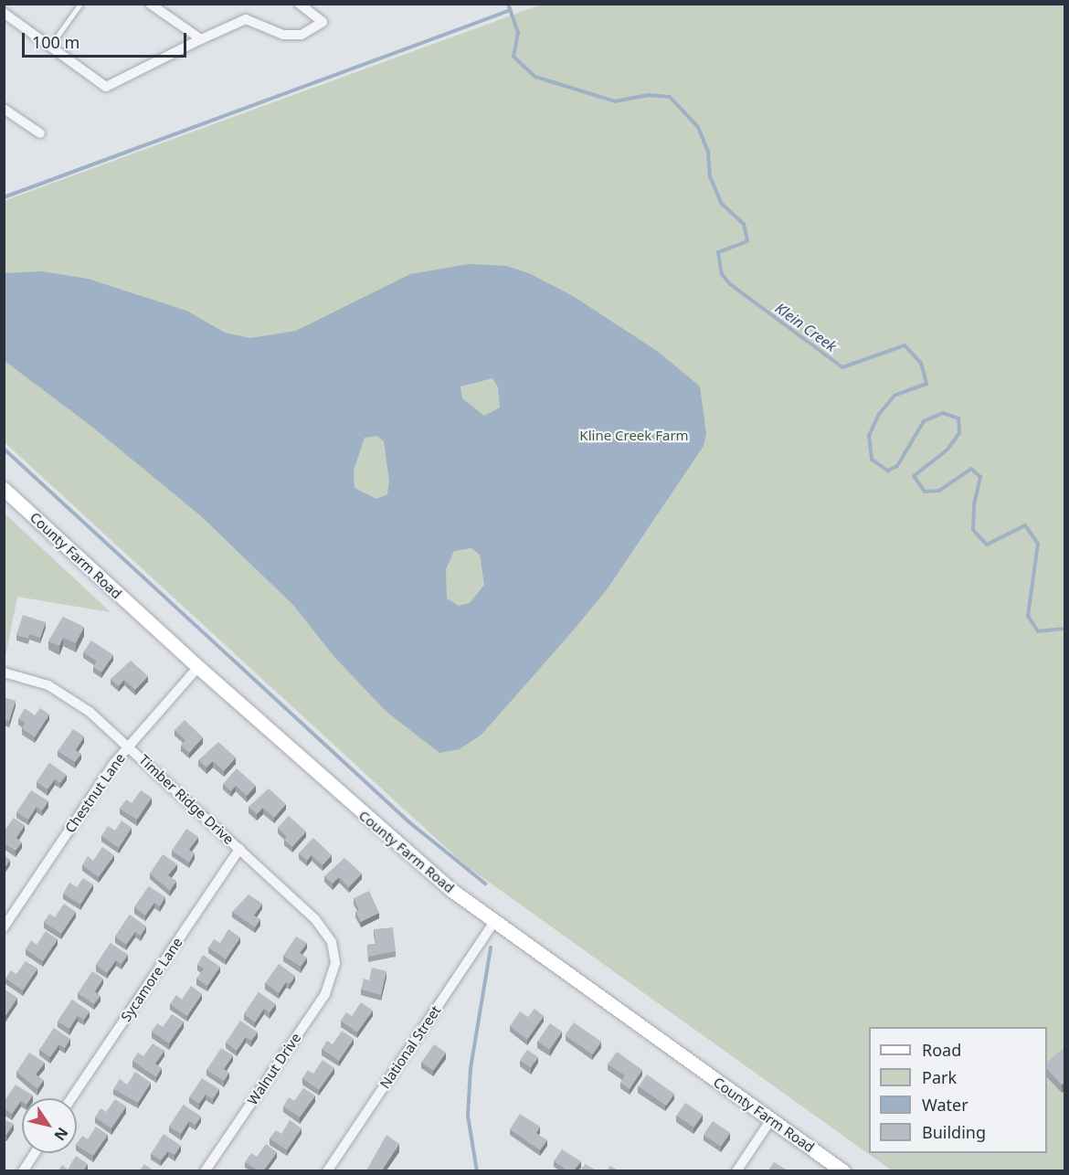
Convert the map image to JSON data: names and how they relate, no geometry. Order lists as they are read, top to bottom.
{
  "streets": {
    "main road": ["County Farm Road"],
    "street": [
      "Chestnut Lane",
      "Timber Ridge Drive",
      "Sycamore Lane",
      "National Street",
      "Walnut Drive"
    ]
  },
  "crossings": [
    ["County Farm Road", "Chestnut Lane"],
    ["County Farm Road", "National Street"],
    ["Chestnut Lane", "Timber Ridge Drive"],
    ["Timber Ridge Drive", "Sycamore Lane"],
    ["Timber Ridge Drive", "Walnut Drive"]
  ],
  "water": ["Klein Creek"],
  "parks": ["Kline Creek Farm"],
  "legend": [
    "Road",
    "Park",
    "Water",
    "Building"
  ],
  "scale_bar": "100 m",
  "north": "bottom right"
}
